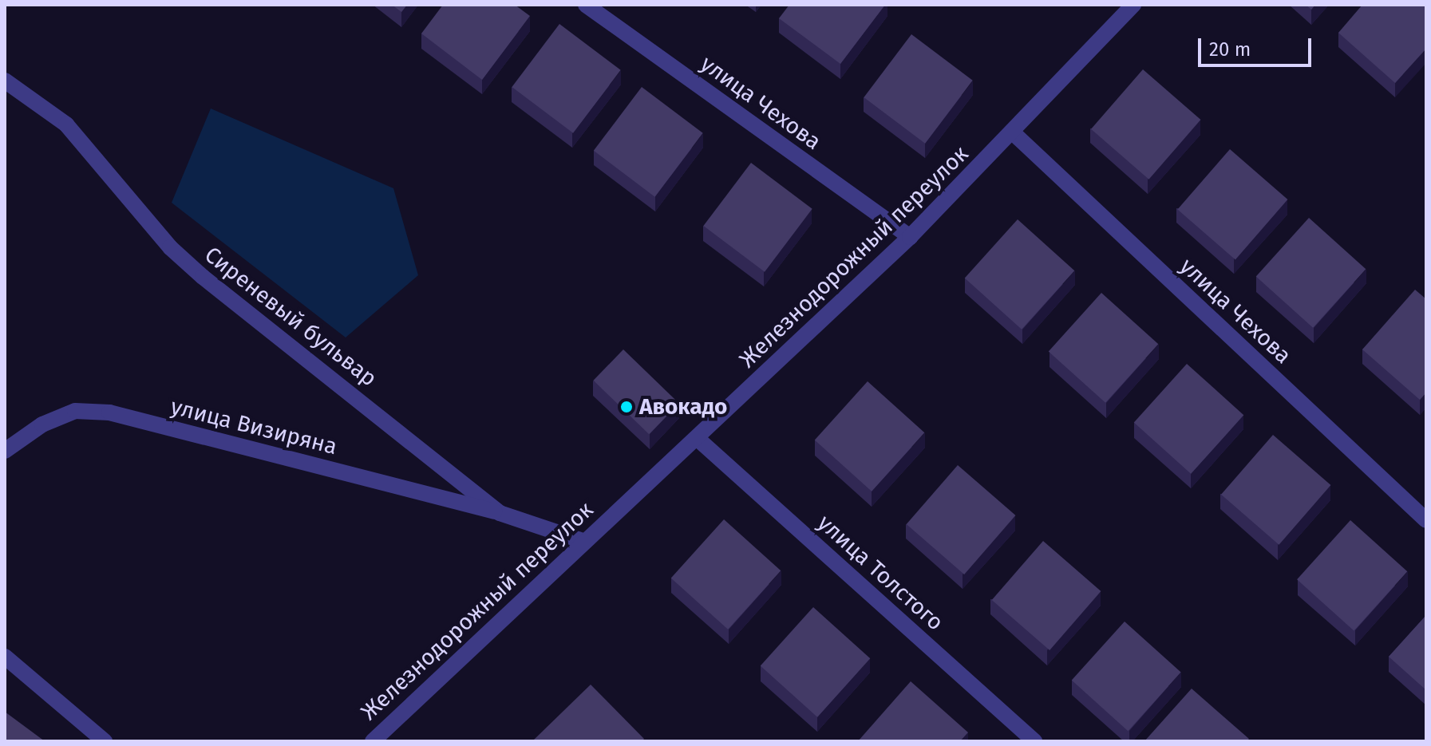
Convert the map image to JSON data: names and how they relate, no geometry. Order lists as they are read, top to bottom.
{
  "streets": {
    "street": [
      "улица Чехова",
      "Железнодорожный переулок",
      "Сиреневый бульвар",
      "улица Визиряна",
      "улица Толстого"
    ]
  },
  "crossings": [
    ["улица Чехова", "Железнодорожный переулок"],
    ["Железнодорожный переулок", "Сиреневый бульвар"],
    ["Железнодорожный переулок", "улица Толстого"],
    ["Сиреневый бульвар", "улица Визиряна"]
  ],
  "places": ["Авокадо"],
  "scale_bar": "20 m"
}
